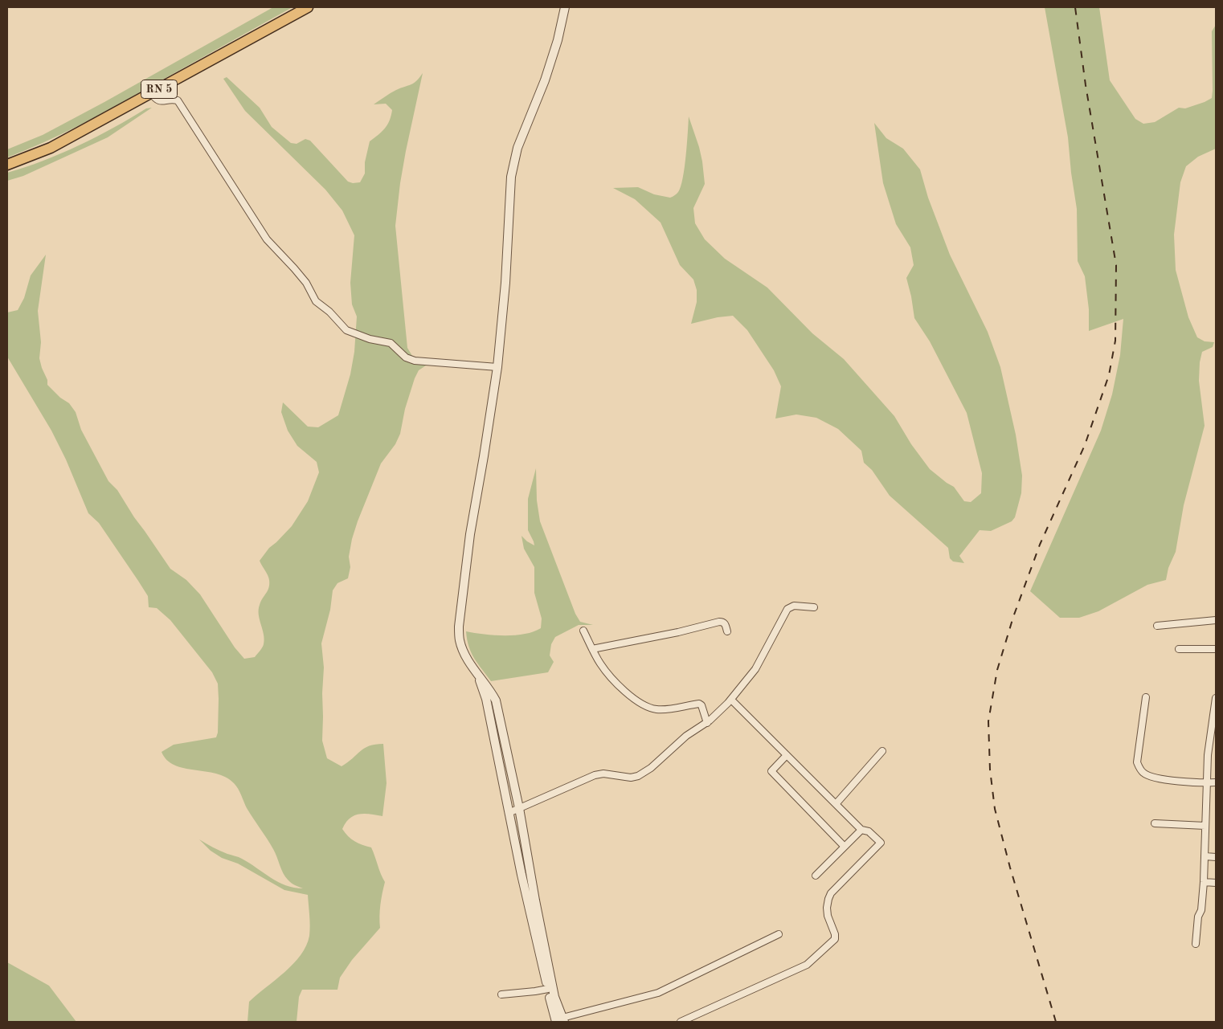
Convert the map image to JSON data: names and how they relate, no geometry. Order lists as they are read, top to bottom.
{
  "streets": {
    "main road": ["RN 5"]
  }
}
